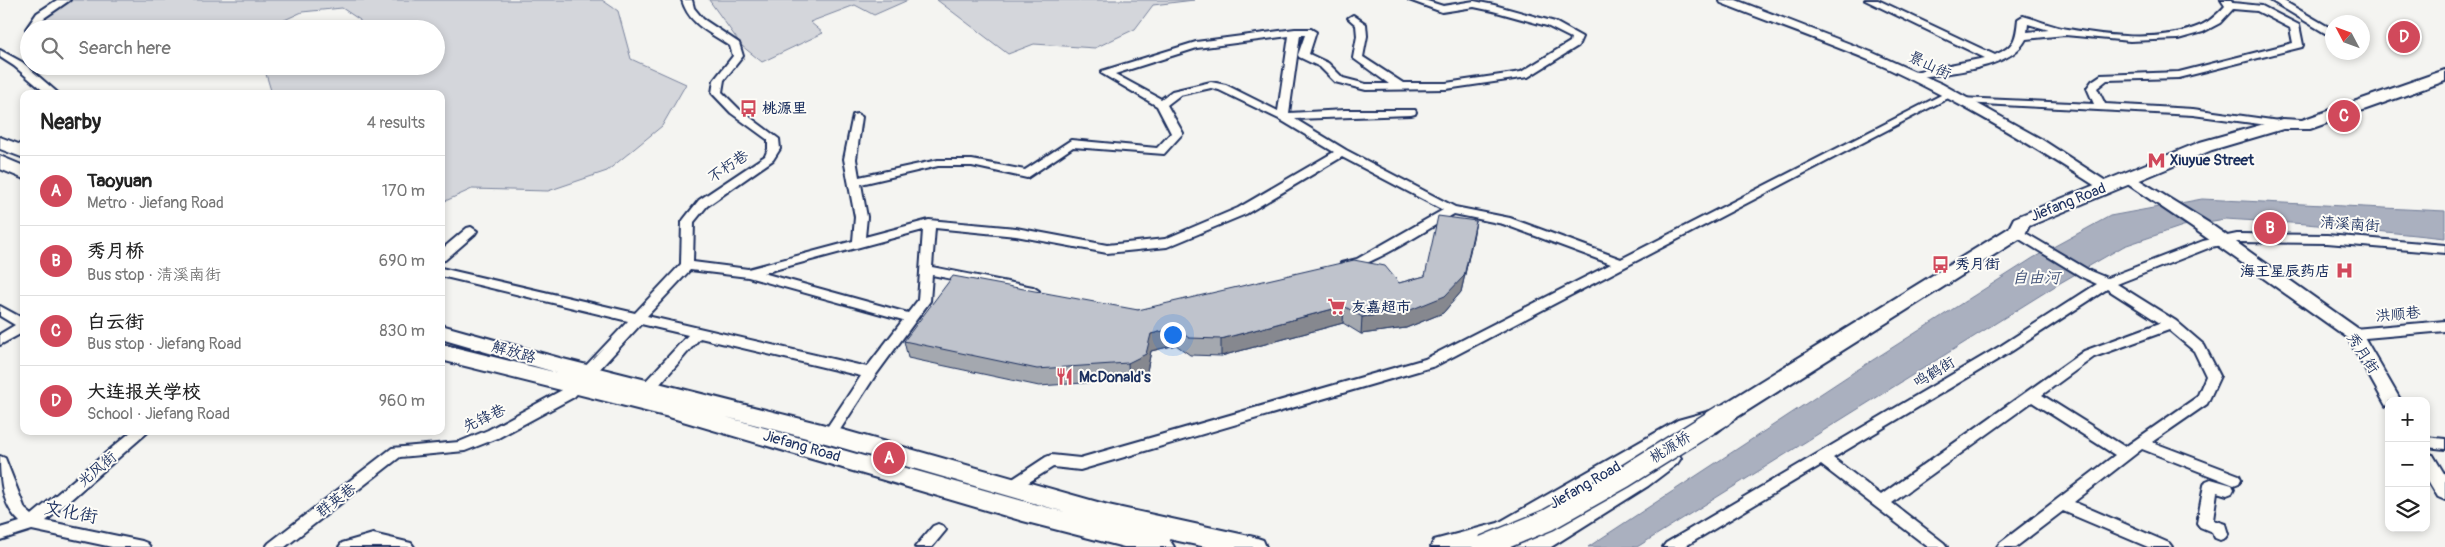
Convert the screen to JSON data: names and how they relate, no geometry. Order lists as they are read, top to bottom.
{
  "streets": {
    "main road": ["Jiefang Road", "解放路", "桃源桥"],
    "street": [
      "景山街",
      "不朽巷",
      "清溪南街",
      "洪顺巷",
      "秀月街",
      "鸣鹤街",
      "先锋巷",
      "光风街",
      "群英巷",
      "文化街"
    ]
  },
  "crossings": [
    ["景山街", "Jiefang Road"],
    ["Jiefang Road", "解放路"],
    ["Jiefang Road", "秀月街"],
    ["Jiefang Road", "先锋巷"],
    ["Jiefang Road", "桃源桥"],
    ["清溪南街", "秀月街"],
    ["清溪南街", "鸣鹤街"],
    ["洪顺巷", "秀月街"],
    ["解放路", "先锋巷"],
    ["秀月街", "鸣鹤街"],
    ["先锋巷", "群英巷"],
    ["光风街", "文化街"]
  ],
  "water": ["自由河"],
  "places": {
    "bus stop": ["桃源里", "秀月街"],
    "metro station": ["Xiuyue Street"],
    "hospital": ["海王星辰药店"],
    "supermarket": ["友嘉超市"],
    "restaurant": ["McDonald's"]
  },
  "north": "top left",
  "page": {
    "pins": [
      "D",
      "C",
      "B",
      "A"
    ],
    "search": "Search here",
    "heading": ["Nearby", "4 results"],
    "list": [
      {
        "mark": "A",
        "name": "Taoyuan",
        "note": "Metro · Jiefang Road",
        "value": "170 m"
      },
      {
        "mark": "B",
        "name": "秀月桥",
        "note": "Bus stop · 清溪南街",
        "value": "690 m"
      },
      {
        "mark": "C",
        "name": "白云街",
        "note": "Bus stop · Jiefang Road",
        "value": "830 m"
      },
      {
        "mark": "D",
        "name": "大连报关学校",
        "note": "School · Jiefang Road",
        "value": "960 m"
      }
    ],
    "map_buttons": ["+", "−"]
  }
}
